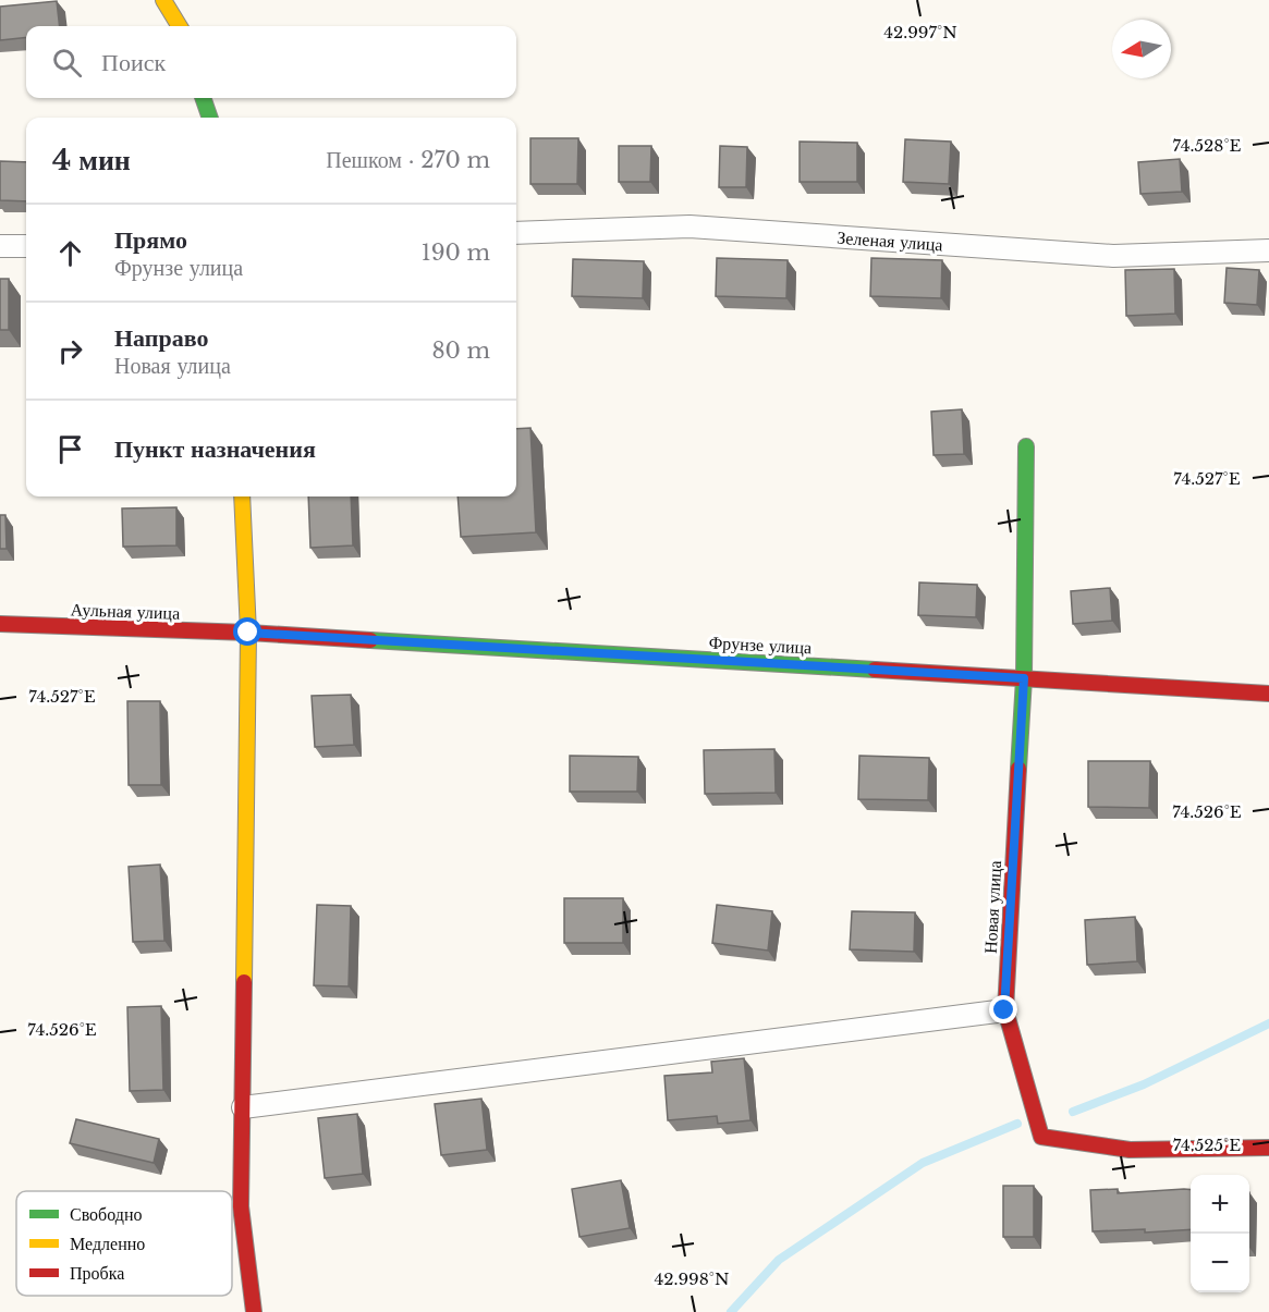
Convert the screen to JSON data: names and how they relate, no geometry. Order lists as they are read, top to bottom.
{
  "streets": {
    "street": [
      "Зеленая улица",
      "Аульная улица",
      "Фрунзе улица",
      "Новая улица"
    ]
  },
  "crossings": [
    ["Аульная улица", "Фрунзе улица"],
    ["Фрунзе улица", "Новая улица"]
  ],
  "legend": ["Свободно", "Медленно", "Пробка"],
  "north": "left",
  "page": {
    "search": "Поиск",
    "heading": ["4 мин", "Пешком · 270 m"],
    "list": [
      ["Прямо", "Фрунзе улица", "190 m"],
      ["Направо", "Новая улица", "80 m"],
      "Пункт назначения"
    ],
    "map_buttons": ["+", "−"]
  },
  "coordinates": [
    "42.997°N",
    "74.528°E",
    "74.527°E",
    "74.526°E",
    "74.525°E",
    "42.998°N"
  ]
}
